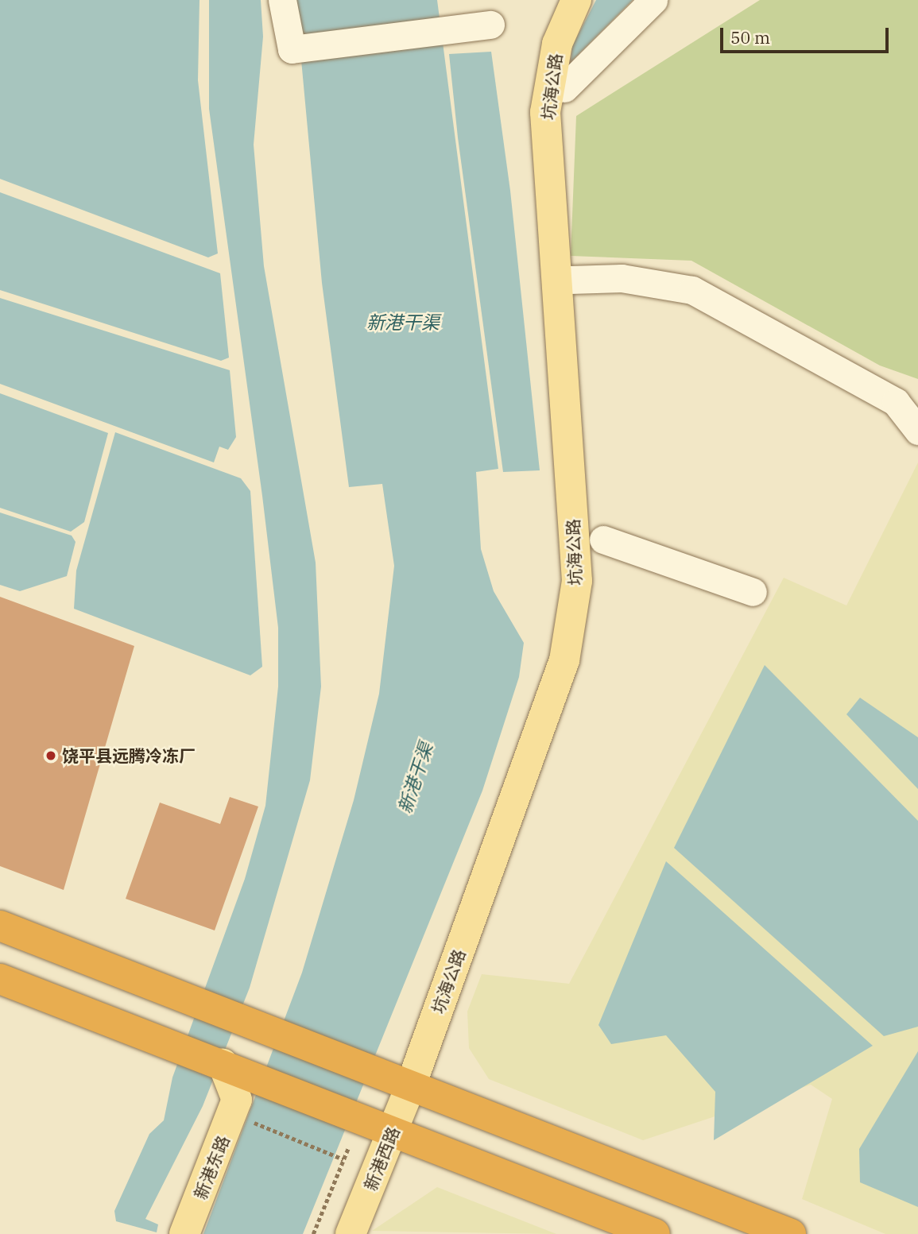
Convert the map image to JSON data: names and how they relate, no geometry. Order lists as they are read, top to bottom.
{
  "streets": {
    "main road": ["坑海公路", "新港西路", "新港东路"]
  },
  "crossings": [
    ["坑海公路", "新港西路"]
  ],
  "water": ["新港干渠"],
  "places": ["饶平县远腾冷冻厂"],
  "scale_bar": "50 m"
}
